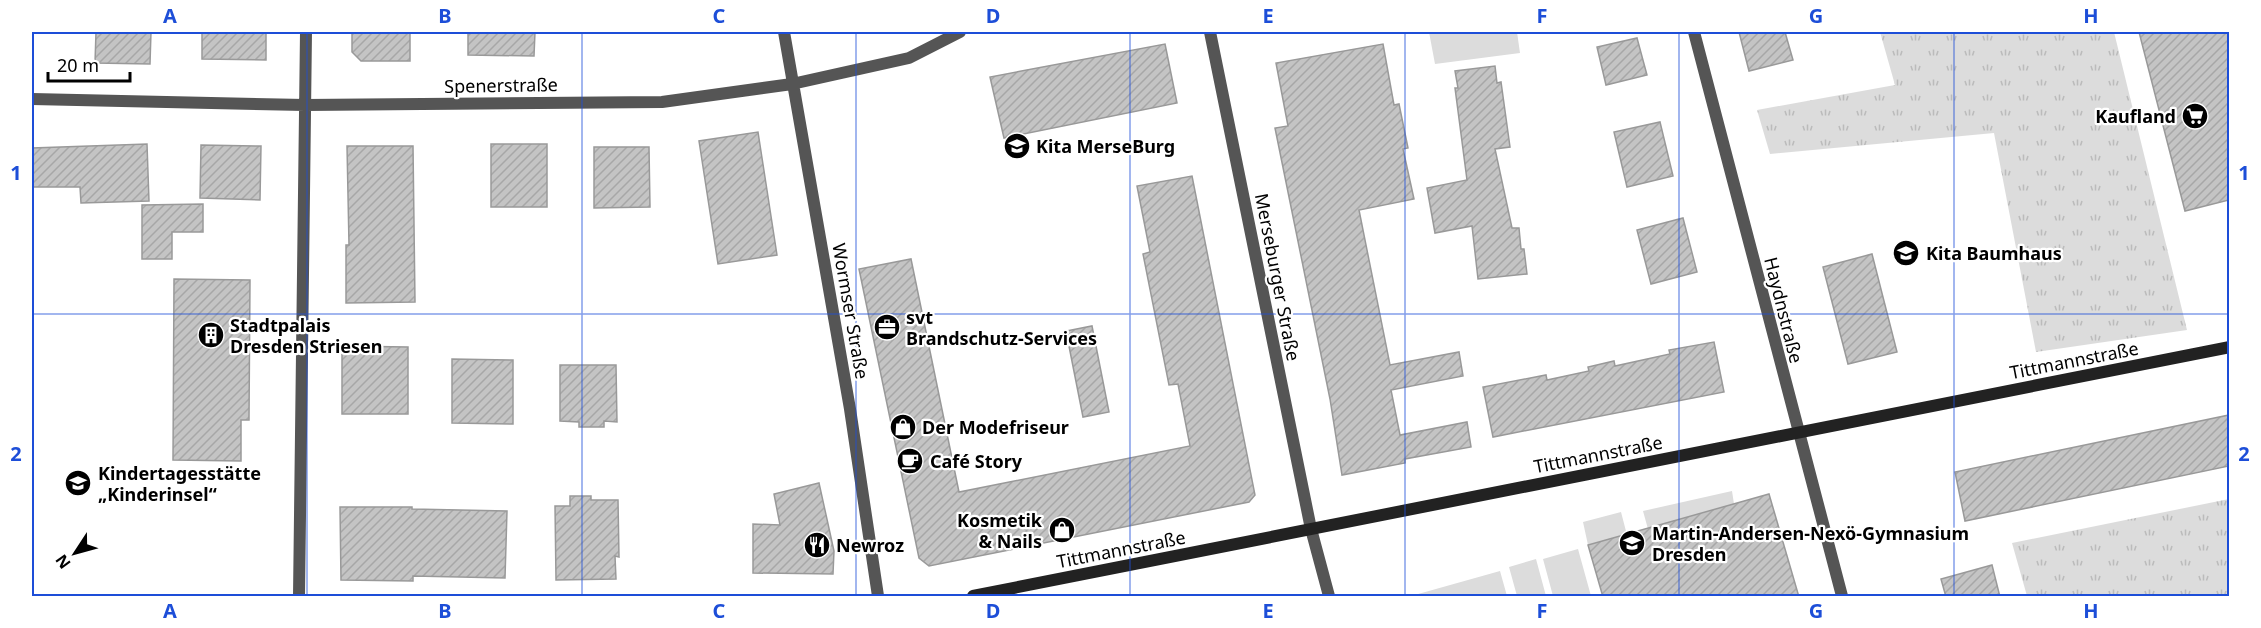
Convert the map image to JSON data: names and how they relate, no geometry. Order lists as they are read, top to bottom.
{
  "streets": {
    "street": [
      "Spenerstraße",
      "Merseburger Straße",
      "Haydnstraße",
      "Wormser Straße",
      "Tittmannstraße"
    ]
  },
  "crossings": [
    ["Spenerstraße", "Wormser Straße"],
    ["Merseburger Straße", "Tittmannstraße"],
    ["Haydnstraße", "Tittmannstraße"]
  ],
  "places": {
    "supermarket": ["Kaufland"],
    "school or university": [
      "Kita MerseBurg",
      "Kita Baumhaus",
      "Kindertagesstätte „Kinderinsel“",
      "Martin-Andersen-Nexö-Gymnasium Dresden"
    ],
    "office": ["svt Brandschutz-Services"],
    "building": ["Stadtpalais Dresden Striesen"],
    "shop": ["Der Modefriseur", "Kosmetik & Nails"],
    "cafe": ["Café Story"],
    "restaurant": ["Newroz"]
  },
  "scale_bar": "20 m",
  "north": "bottom left",
  "grid": {
    "columns": [
      "A",
      "B",
      "C",
      "D",
      "E",
      "F",
      "G",
      "H"
    ],
    "rows": ["1", "2"]
  }
}
